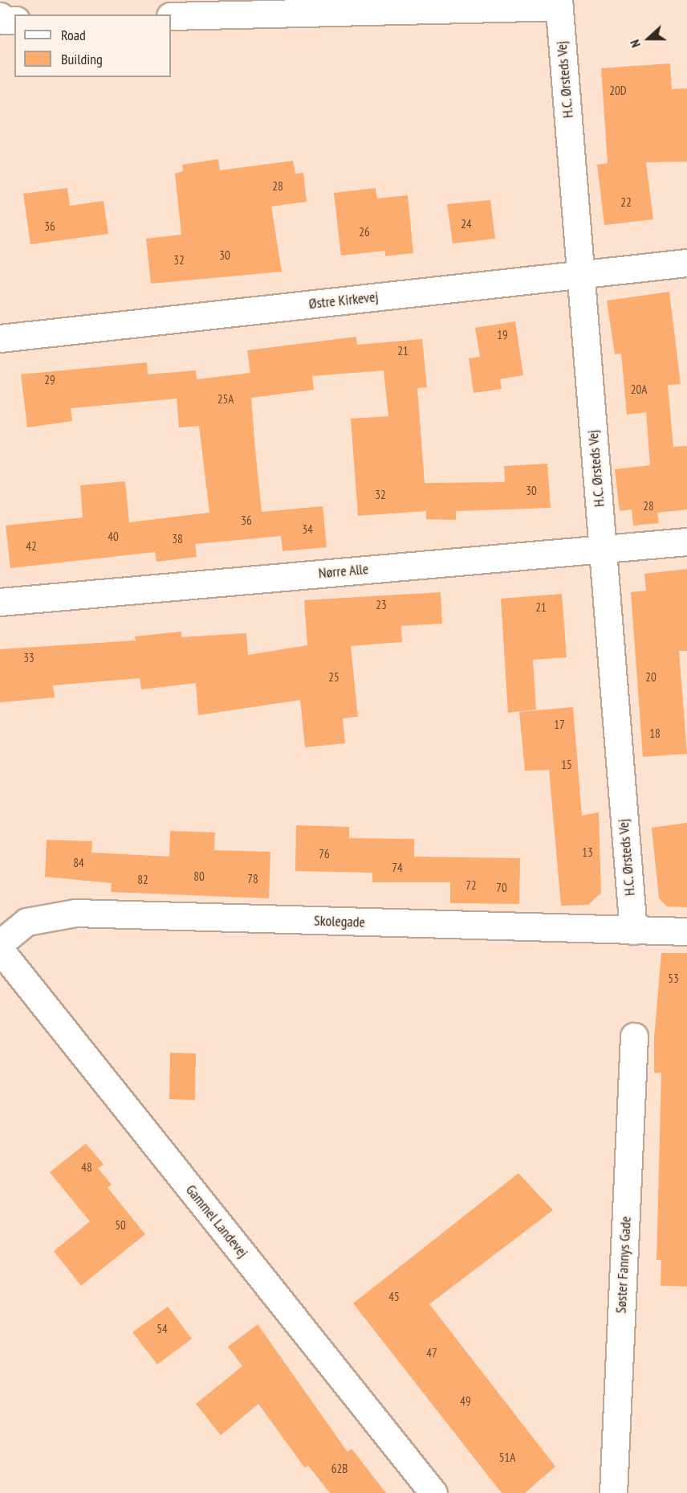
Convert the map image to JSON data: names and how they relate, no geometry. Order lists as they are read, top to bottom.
{
  "streets": {
    "street": [
      "H.C. Ørsteds Vej",
      "Østre Kirkevej",
      "Nørre Alle",
      "Skolegade",
      "Gammel Landevej",
      "Søster Fannys Gade"
    ]
  },
  "crossings": [
    ["H.C. Ørsteds Vej", "Østre Kirkevej"],
    ["H.C. Ørsteds Vej", "Nørre Alle"],
    ["H.C. Ørsteds Vej", "Skolegade"]
  ],
  "house_numbers": [
    "20D",
    "28",
    "22",
    "24",
    "36",
    "26",
    "30",
    "32",
    "19",
    "21",
    "29",
    "20A",
    "25A",
    "30",
    "32",
    "28",
    "36",
    "34",
    "40",
    "38",
    "42",
    "23",
    "21",
    "33",
    "25",
    "20",
    "17",
    "18",
    "15",
    "13",
    "76",
    "84",
    "74",
    "80",
    "78",
    "82",
    "72",
    "70",
    "53",
    "48",
    "50",
    "45",
    "54",
    "47",
    "49",
    "51A",
    "62B"
  ],
  "legend": ["Road", "Building"],
  "north": "left"
}
